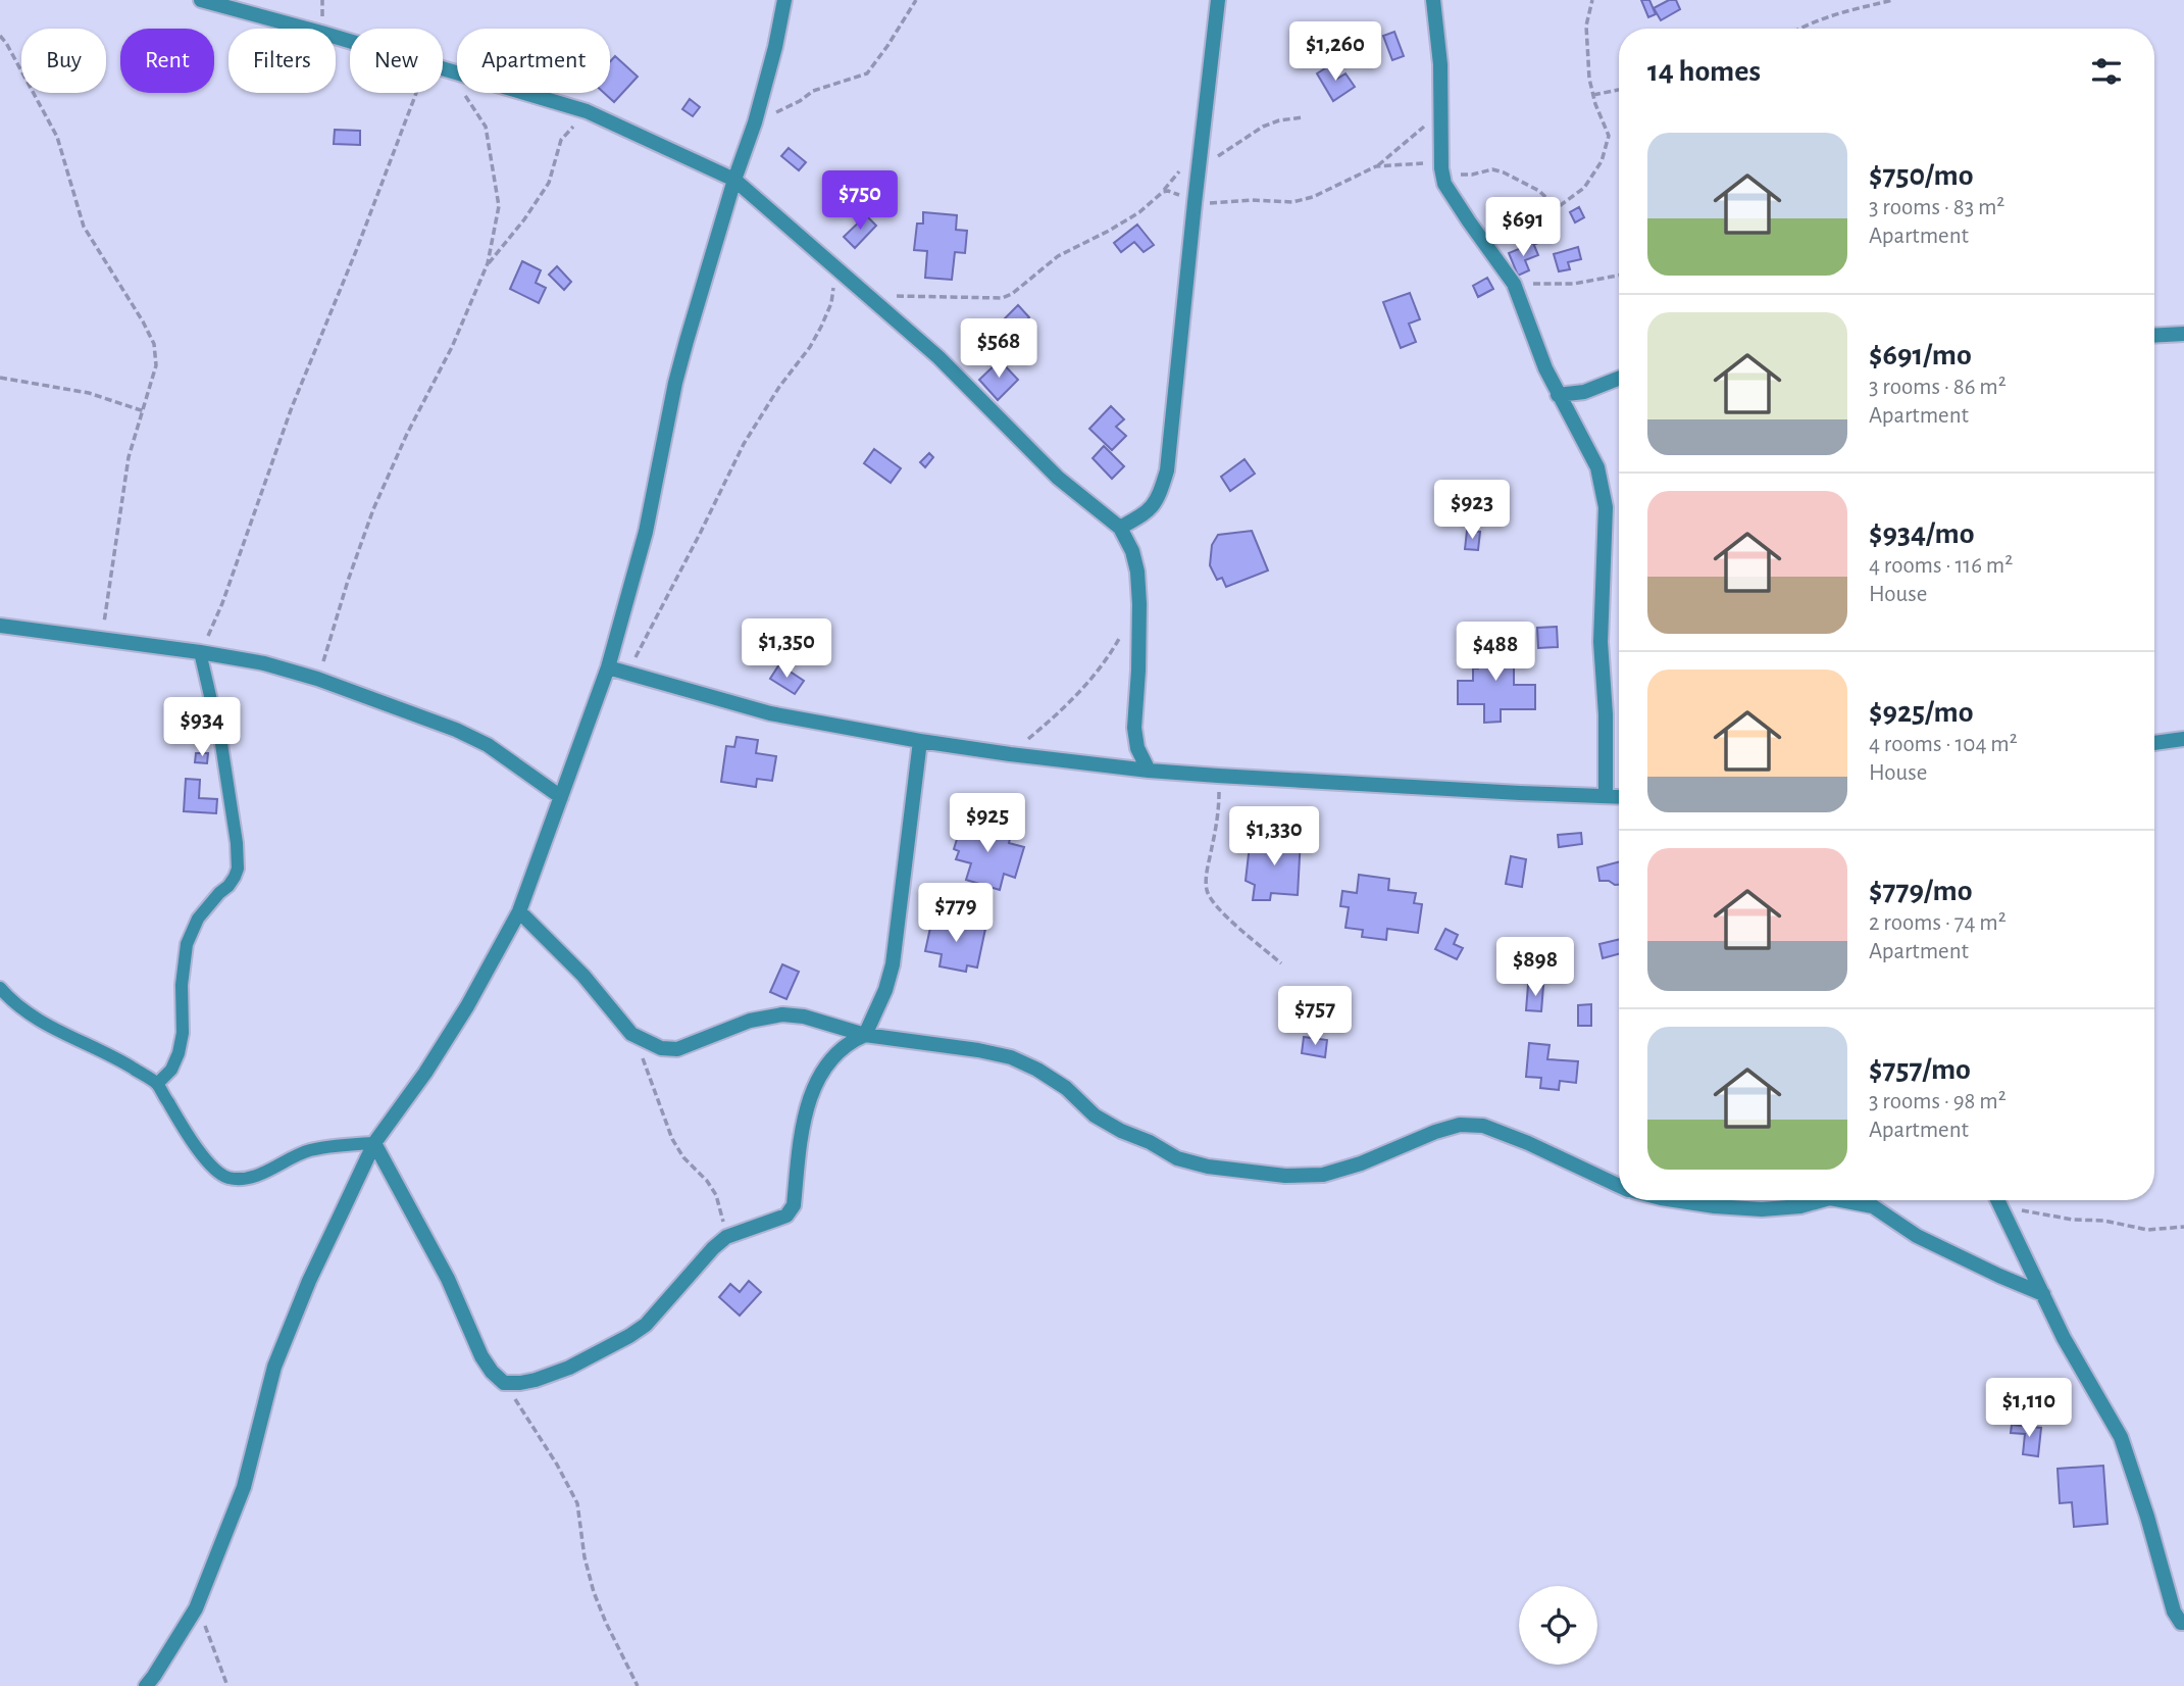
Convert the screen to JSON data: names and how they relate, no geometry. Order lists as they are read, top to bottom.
{
  "page": {
    "price": [
      "$1,260",
      "$750",
      "$691",
      "$568",
      "$923",
      "$1,350",
      "$488",
      "$934",
      "$925",
      "$1,330",
      "$779",
      "$898",
      "$757",
      "$1,110"
    ],
    "chip": [
      "Buy",
      "Rent",
      "Filters",
      "New",
      "Apartment"
    ],
    "heading": "14 homes",
    "list": [
      {
        "name": "$750/mo",
        "note": "3 rooms · 83 m² · Apartment"
      },
      {
        "name": "$691/mo",
        "note": "3 rooms · 86 m² · Apartment"
      },
      {
        "name": "$934/mo",
        "note": "4 rooms · 116 m² · House"
      },
      {
        "name": "$925/mo",
        "note": "4 rooms · 104 m² · House"
      },
      {
        "name": "$779/mo",
        "note": "2 rooms · 74 m² · Apartment"
      },
      {
        "name": "$757/mo",
        "note": "3 rooms · 98 m² · Apartment"
      }
    ]
  }
}
